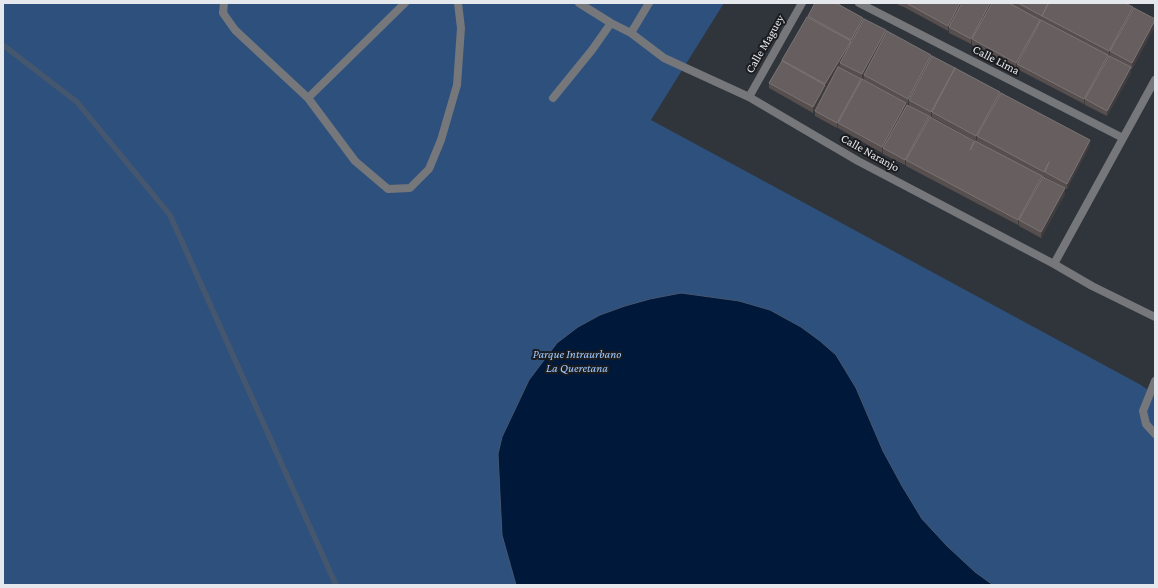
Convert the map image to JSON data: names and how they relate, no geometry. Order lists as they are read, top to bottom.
{
  "streets": {
    "street": ["Calle Maguey", "Calle Lima", "Calle Naranjo"]
  },
  "crossings": [
    ["Calle Maguey", "Calle Naranjo"]
  ],
  "parks": ["Parque Intraurbano La Queretana"]
}
